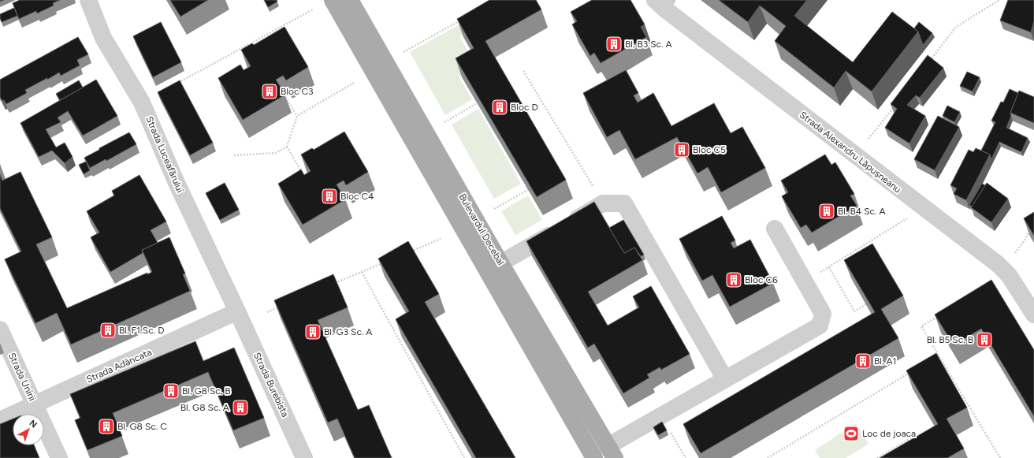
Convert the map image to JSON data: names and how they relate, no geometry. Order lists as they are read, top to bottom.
{
  "streets": {
    "main road": ["Bulevardul Decebal"],
    "street": [
      "Strada Alexandru Lăpușneanu",
      "Strada Luceafărului",
      "Strada Adâncata",
      "Strada Unirii",
      "Strada Burebista"
    ]
  },
  "crossings": [
    ["Strada Luceafărului", "Strada Adâncata"],
    ["Strada Luceafărului", "Strada Burebista"],
    ["Strada Adâncata", "Strada Unirii"],
    ["Strada Adâncata", "Strada Burebista"]
  ],
  "places": {
    "building": [
      "Bl. B3 Sc. A",
      "Bloc C3",
      "Bloc D",
      "Bloc C5",
      "Bloc C4",
      "Bl. B4 Sc. A",
      "Bloc C6",
      "Bl. F1 Sc. D",
      "Bl. G3 Sc. A",
      "Bl. B5 Sc. B",
      "Bl. A1",
      "Bl. G8 Sc. B",
      "Bl. G8 Sc. A",
      "Bl. G8 Sc. C"
    ],
    "sports": ["Loc de joaca"]
  },
  "north": "top right"
}
